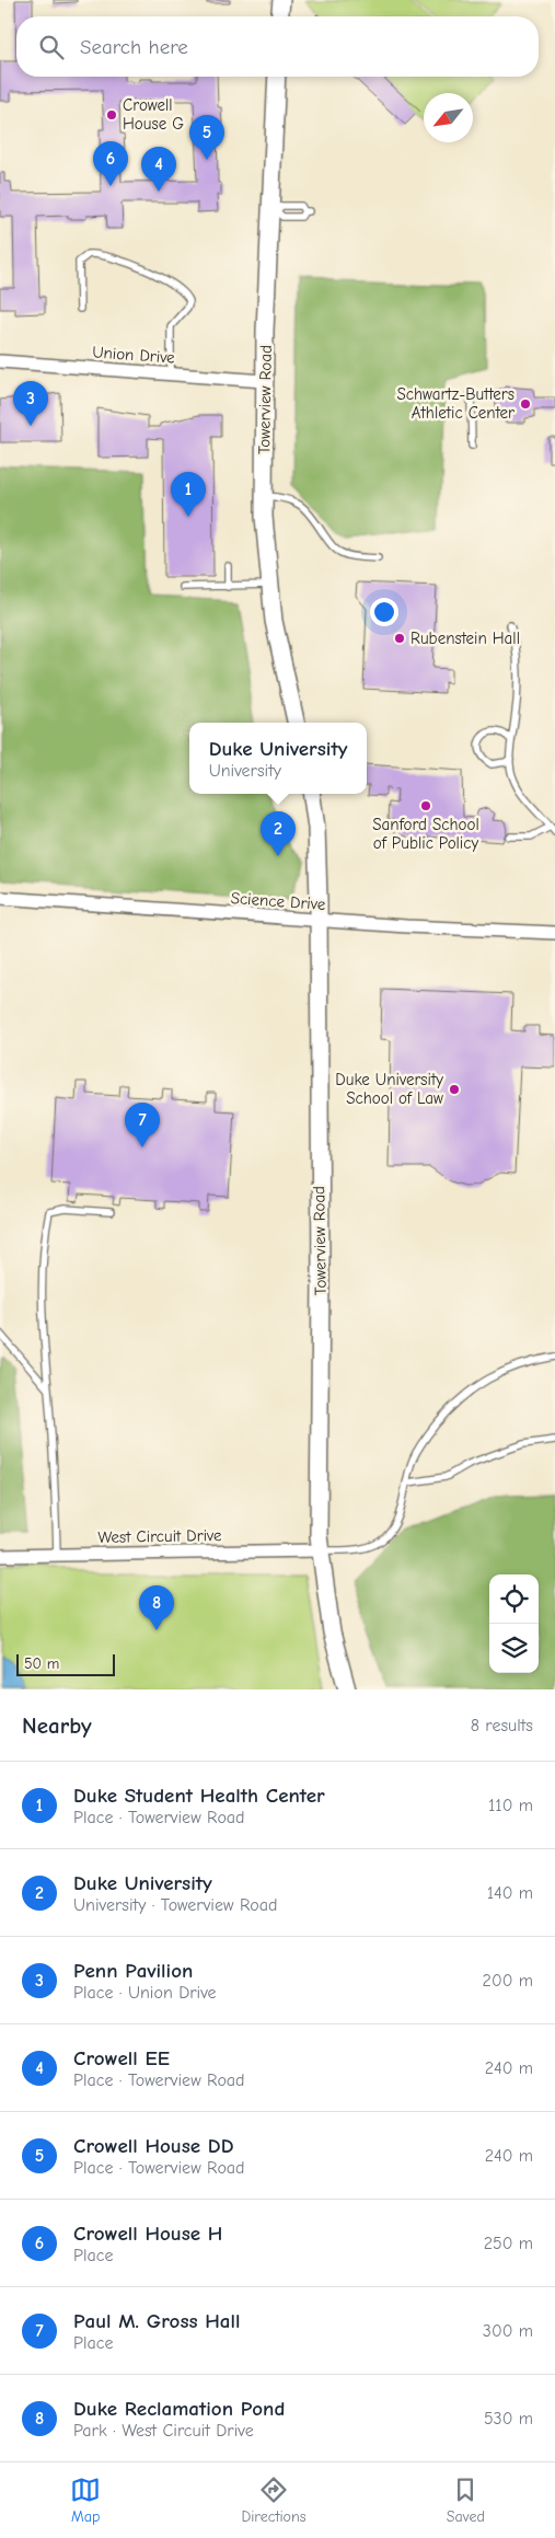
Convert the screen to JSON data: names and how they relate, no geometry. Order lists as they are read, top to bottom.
{
  "streets": {
    "street": [
      "Union Drive",
      "Towerview Road",
      "Science Drive",
      "West Circuit Drive"
    ]
  },
  "crossings": [
    ["Union Drive", "Towerview Road"],
    ["Towerview Road", "Science Drive"],
    ["Towerview Road", "West Circuit Drive"]
  ],
  "places": [
    "Crowell House G",
    "Schwartz-Butters Athletic Center",
    "Rubenstein Hall",
    "Sanford School of Public Policy",
    "Duke University School of Law"
  ],
  "scale_bar": "50 m",
  "north": "bottom left",
  "page": {
    "search": "Search here",
    "pins": [
      "5",
      "6",
      "4",
      "3",
      "1",
      "2",
      "7",
      "8"
    ],
    "popup": ["Duke University", "University"],
    "scale": "50 m",
    "heading": ["Nearby", "8 results"],
    "list": [
      {
        "mark": "1",
        "name": "Duke Student Health Center",
        "note": "Place · Towerview Road",
        "value": "110 m"
      },
      {
        "mark": "2",
        "name": "Duke University",
        "note": "University · Towerview Road",
        "value": "140 m"
      },
      {
        "mark": "3",
        "name": "Penn Pavilion",
        "note": "Place · Union Drive",
        "value": "200 m"
      },
      {
        "mark": "4",
        "name": "Crowell EE",
        "note": "Place · Towerview Road",
        "value": "240 m"
      },
      {
        "mark": "5",
        "name": "Crowell House DD",
        "note": "Place · Towerview Road",
        "value": "240 m"
      },
      {
        "mark": "6",
        "name": "Crowell House H",
        "note": "Place",
        "value": "250 m"
      },
      {
        "mark": "7",
        "name": "Paul M. Gross Hall",
        "note": "Place",
        "value": "300 m"
      },
      {
        "mark": "8",
        "name": "Duke Reclamation Pond",
        "note": "Park · West Circuit Drive",
        "value": "530 m"
      }
    ],
    "nav": ["Map", "Directions", "Saved"]
  }
}
